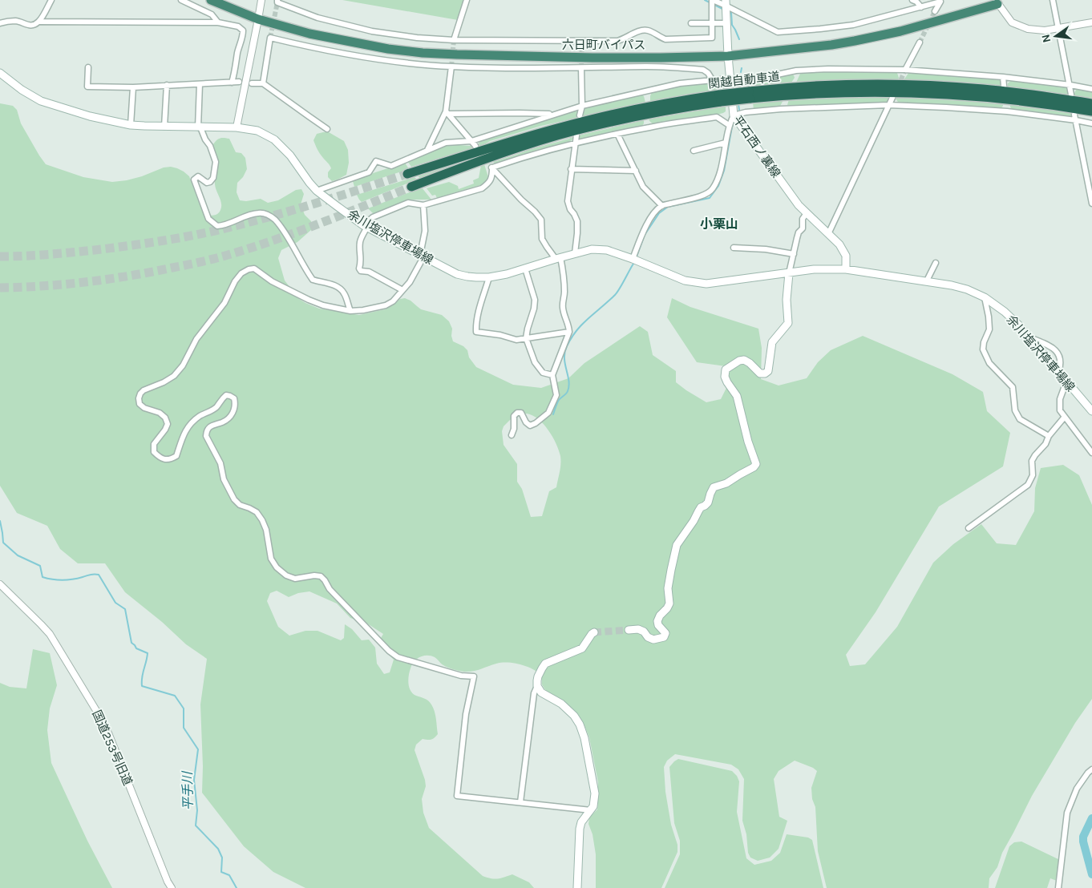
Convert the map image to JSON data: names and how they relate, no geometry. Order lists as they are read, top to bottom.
{
  "streets": {
    "highway": ["六日町バイパス", "関越自動車道"],
    "main road": ["平石西ノ裏線", "余川塩沢停車場線"],
    "street": ["国道253号旧道"]
  },
  "crossings": [
    ["六日町バイパス", "平石西ノ裏線"],
    ["平石西ノ裏線", "余川塩沢停車場線"]
  ],
  "districts": ["小栗山"],
  "water": ["平手川"],
  "north": "left"
}
